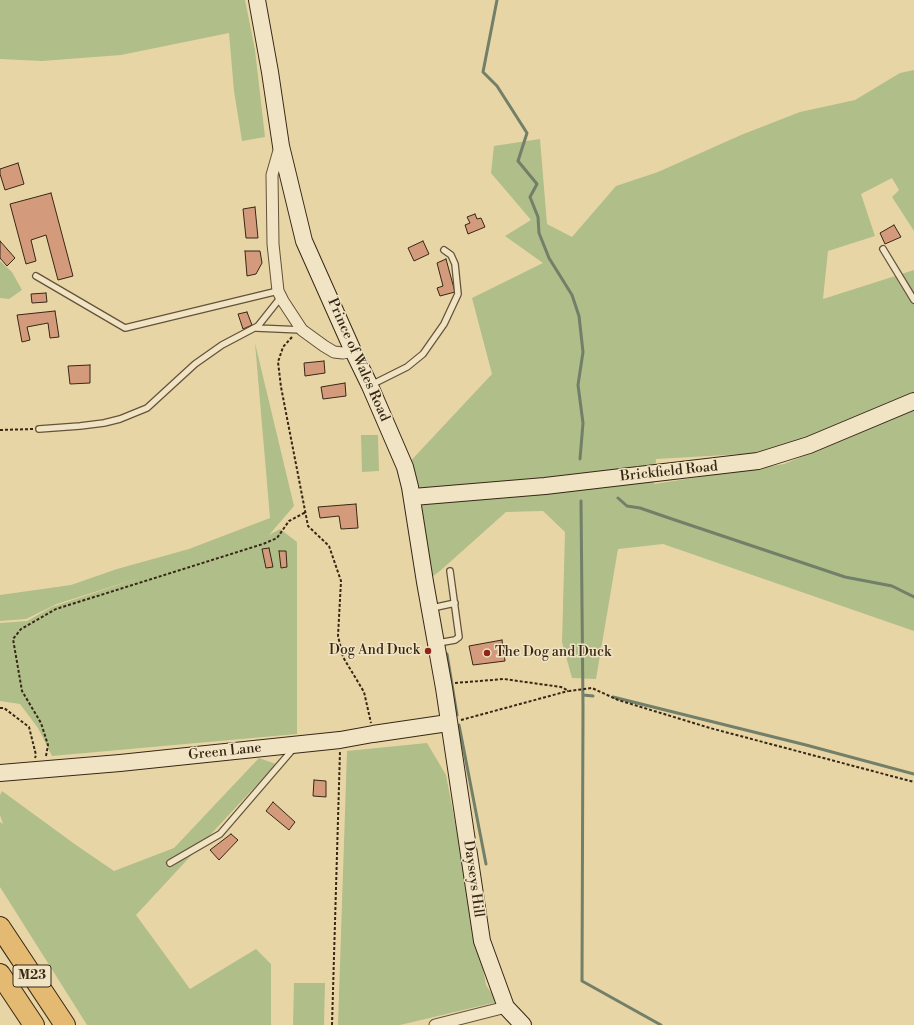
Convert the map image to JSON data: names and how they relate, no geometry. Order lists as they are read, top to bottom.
{
  "streets": {
    "highway": ["M23"],
    "street": [
      "Prince of Wales Road",
      "Brickfield Road",
      "Green Lane",
      "Dayseys Hill"
    ]
  },
  "crossings": [
    ["Prince of Wales Road", "Brickfield Road"],
    ["Prince of Wales Road", "Green Lane"],
    ["Prince of Wales Road", "Dayseys Hill"],
    ["Green Lane", "Dayseys Hill"]
  ],
  "places": ["Dog And Duck", "The Dog and Duck"]
}
